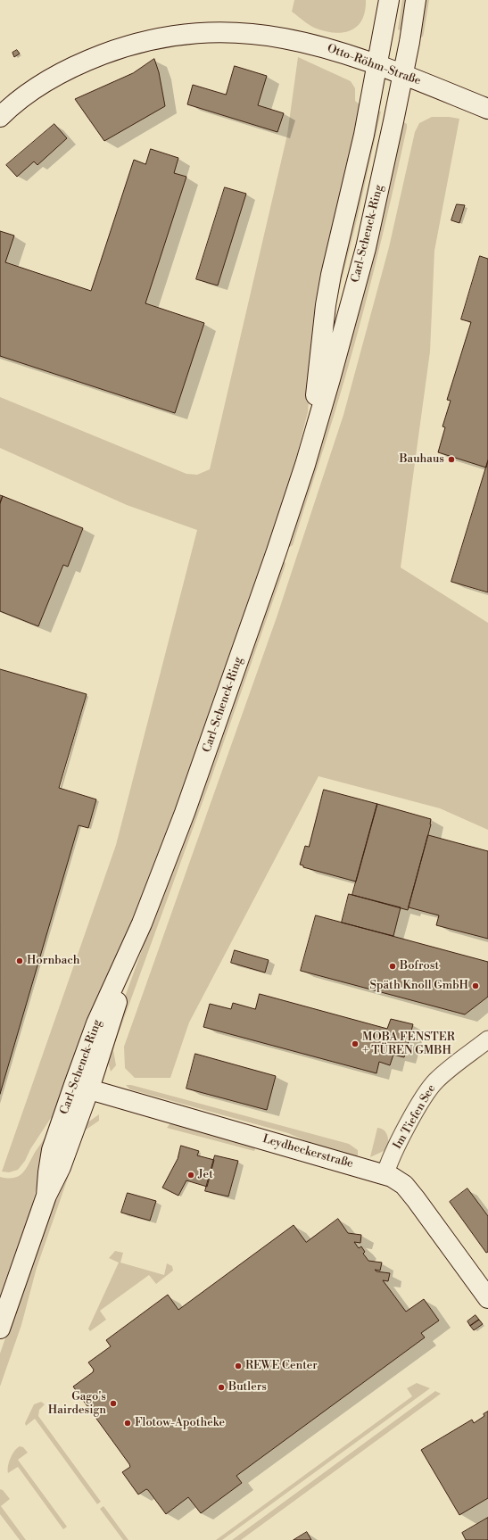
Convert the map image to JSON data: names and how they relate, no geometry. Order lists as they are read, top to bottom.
{
  "streets": {
    "main road": ["Otto-Röhm-Straße", "Carl-Schenck-Ring", "Leydheckerstraße"],
    "street": ["Im Tiefen See"]
  },
  "crossings": [
    ["Otto-Röhm-Straße", "Carl-Schenck-Ring"],
    ["Carl-Schenck-Ring", "Leydheckerstraße"],
    ["Im Tiefen See", "Leydheckerstraße"]
  ],
  "places": [
    "Bauhaus",
    "Hornbach",
    "Bofrost",
    "Späth Knoll GmbH",
    "MOBA FENSTER + TÜREN GMBH",
    "Jet",
    "REWE Center",
    "Butlers",
    "Gago's Hairdesign",
    "Flotow-Apotheke"
  ]
}
